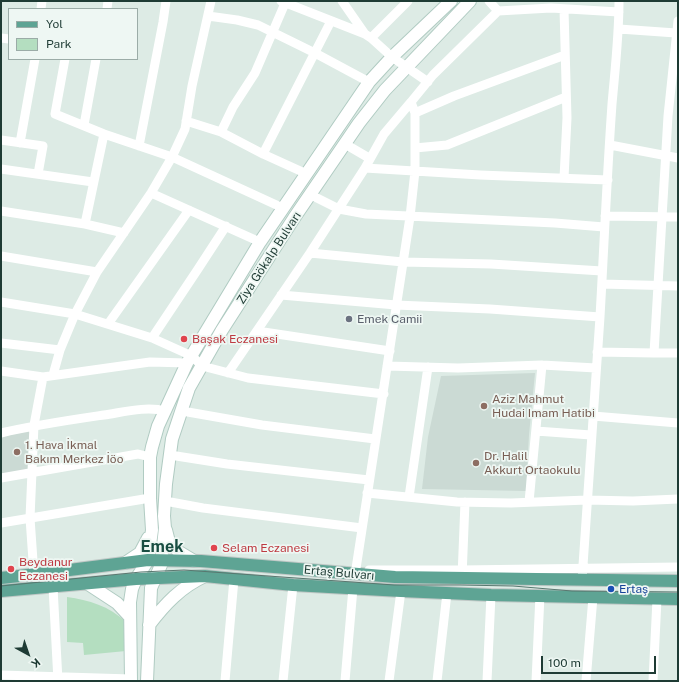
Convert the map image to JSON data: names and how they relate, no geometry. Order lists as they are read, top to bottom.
{
  "streets": {
    "main road": ["Ziya Gökalp Bulvarı", "Ertaş Bulvarı"]
  },
  "crossings": [
    ["Ziya Gökalp Bulvarı", "Ertaş Bulvarı"]
  ],
  "districts": ["Emek"],
  "places": [
    "Emek Camii",
    "Başak Eczanesi",
    "Aziz Mahmut Hudai Imam Hatibi",
    "1. Hava İkmal Bakım Merkez İöo",
    "Dr. Halil Akkurt Ortaokulu",
    "Selam Eczanesi",
    "Beydanur Eczanesi",
    "Ertaş"
  ],
  "legend": ["Yol", "Park"],
  "scale_bar": "100 m",
  "north": "bottom right"
}
